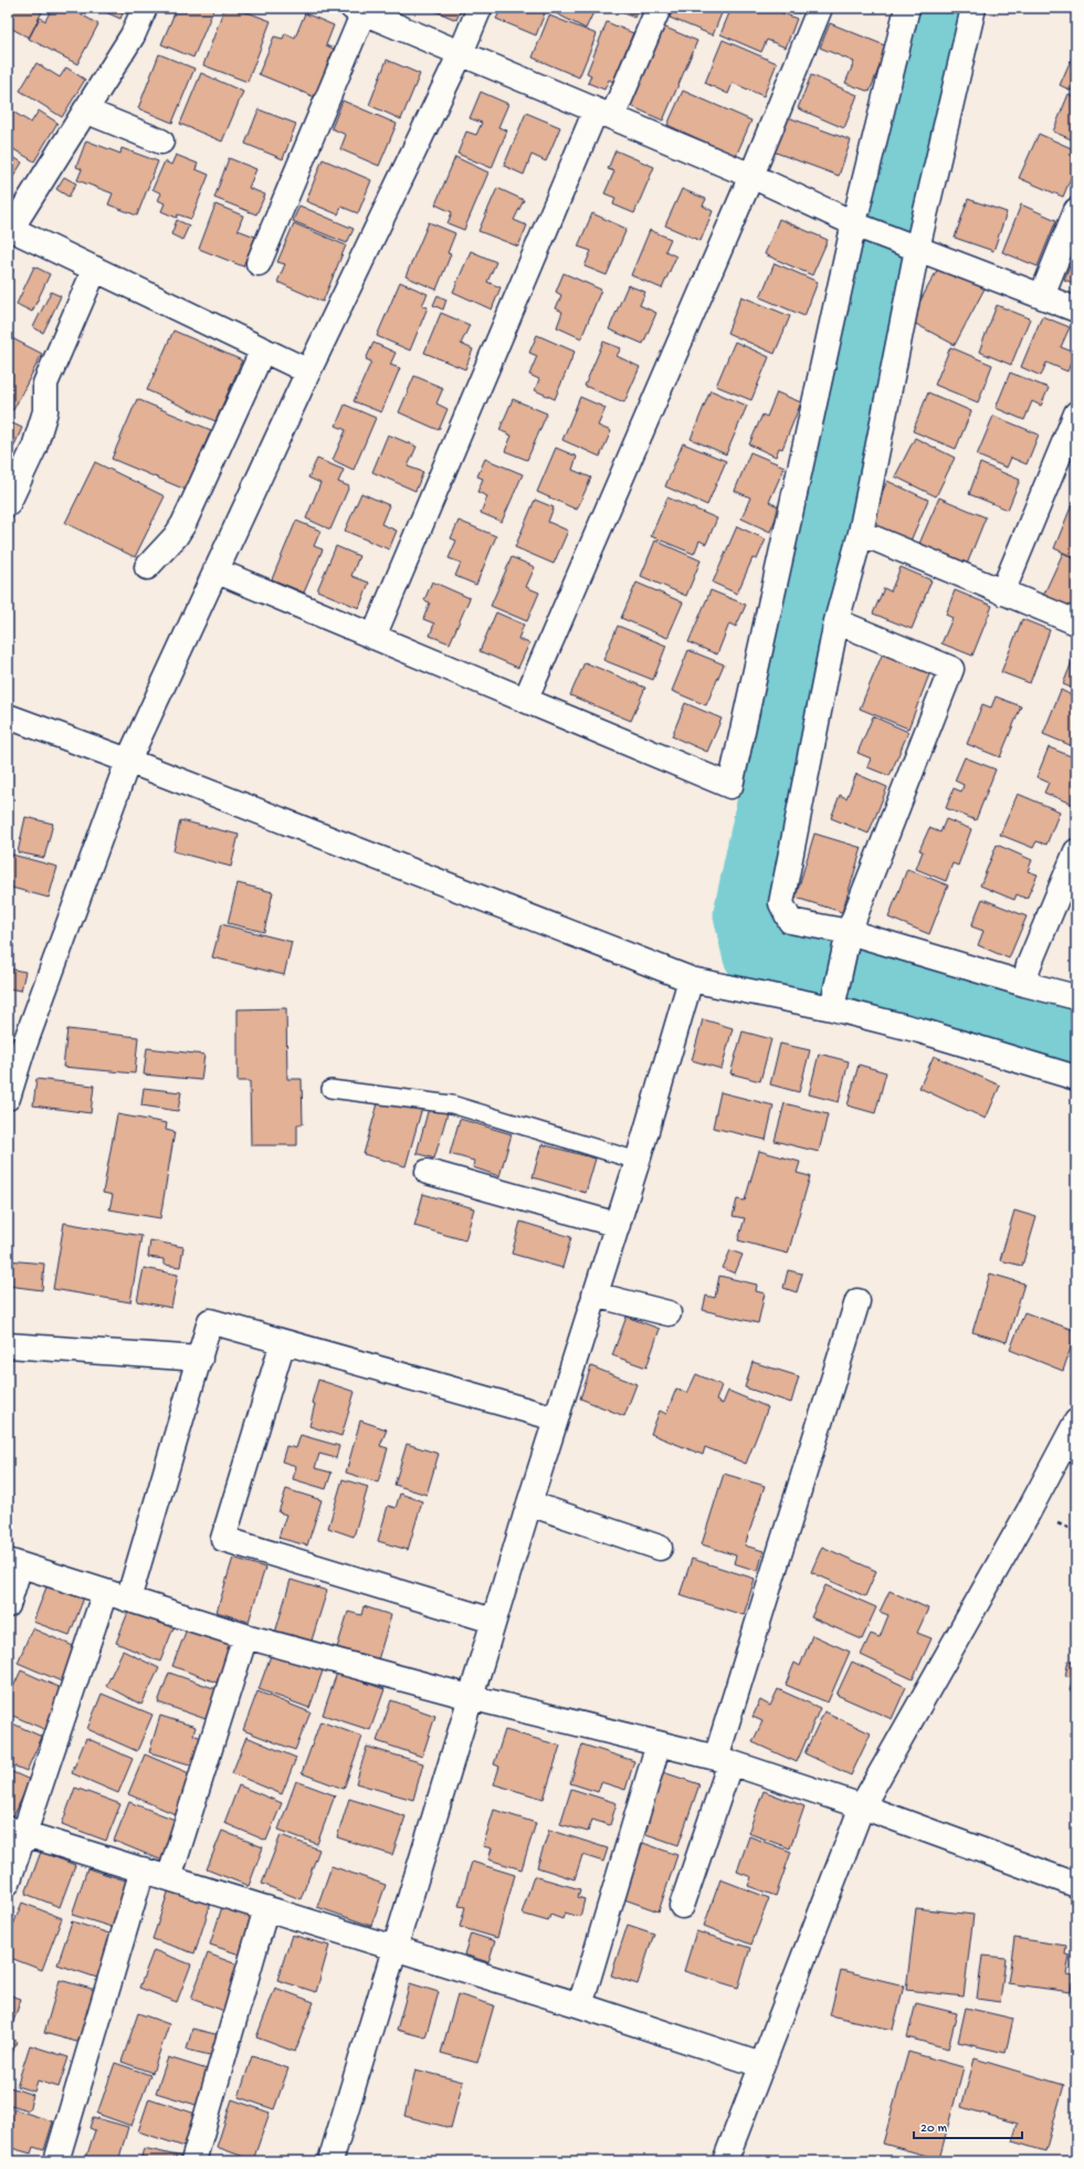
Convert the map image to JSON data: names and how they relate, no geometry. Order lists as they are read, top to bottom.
{
  "scale_bar": "20 m"
}
